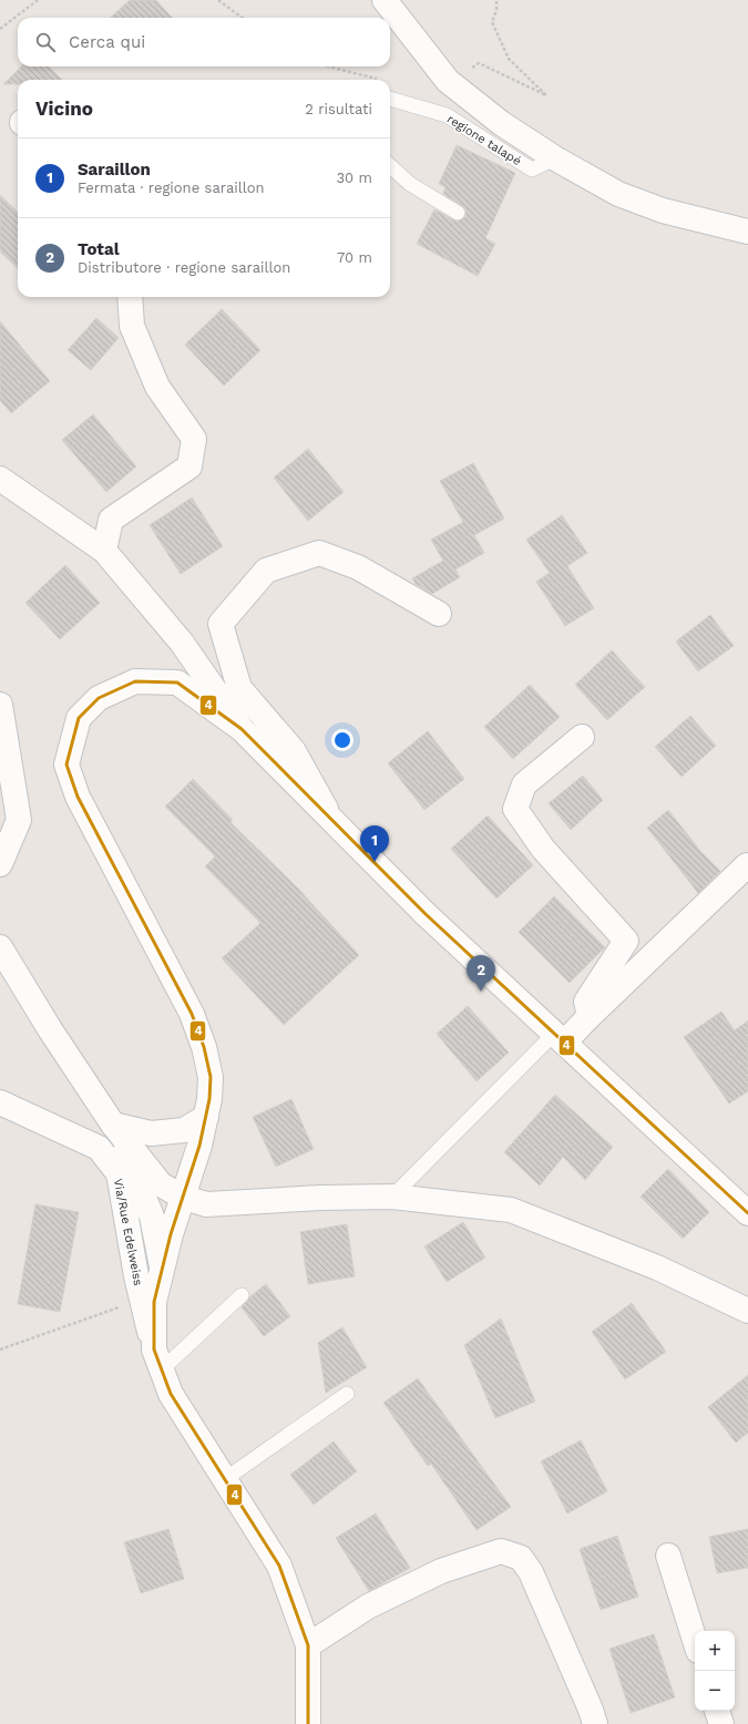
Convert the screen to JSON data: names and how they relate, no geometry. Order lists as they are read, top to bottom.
{
  "streets": {
    "street": ["Via/Rue Edelweiss"],
    "lane": ["regione talapé"]
  },
  "lines": ["transit line 4"],
  "page": {
    "search": "Cerca qui",
    "heading": ["Vicino", "2 risultati"],
    "list": [
      {
        "mark": "1",
        "name": "Saraillon",
        "note": "Fermata · regione saraillon",
        "value": "30 m"
      },
      {
        "mark": "2",
        "name": "Total",
        "note": "Distributore · regione saraillon",
        "value": "70 m"
      }
    ],
    "pins": ["1", "2"],
    "map_buttons": ["+", "−"]
  }
}
